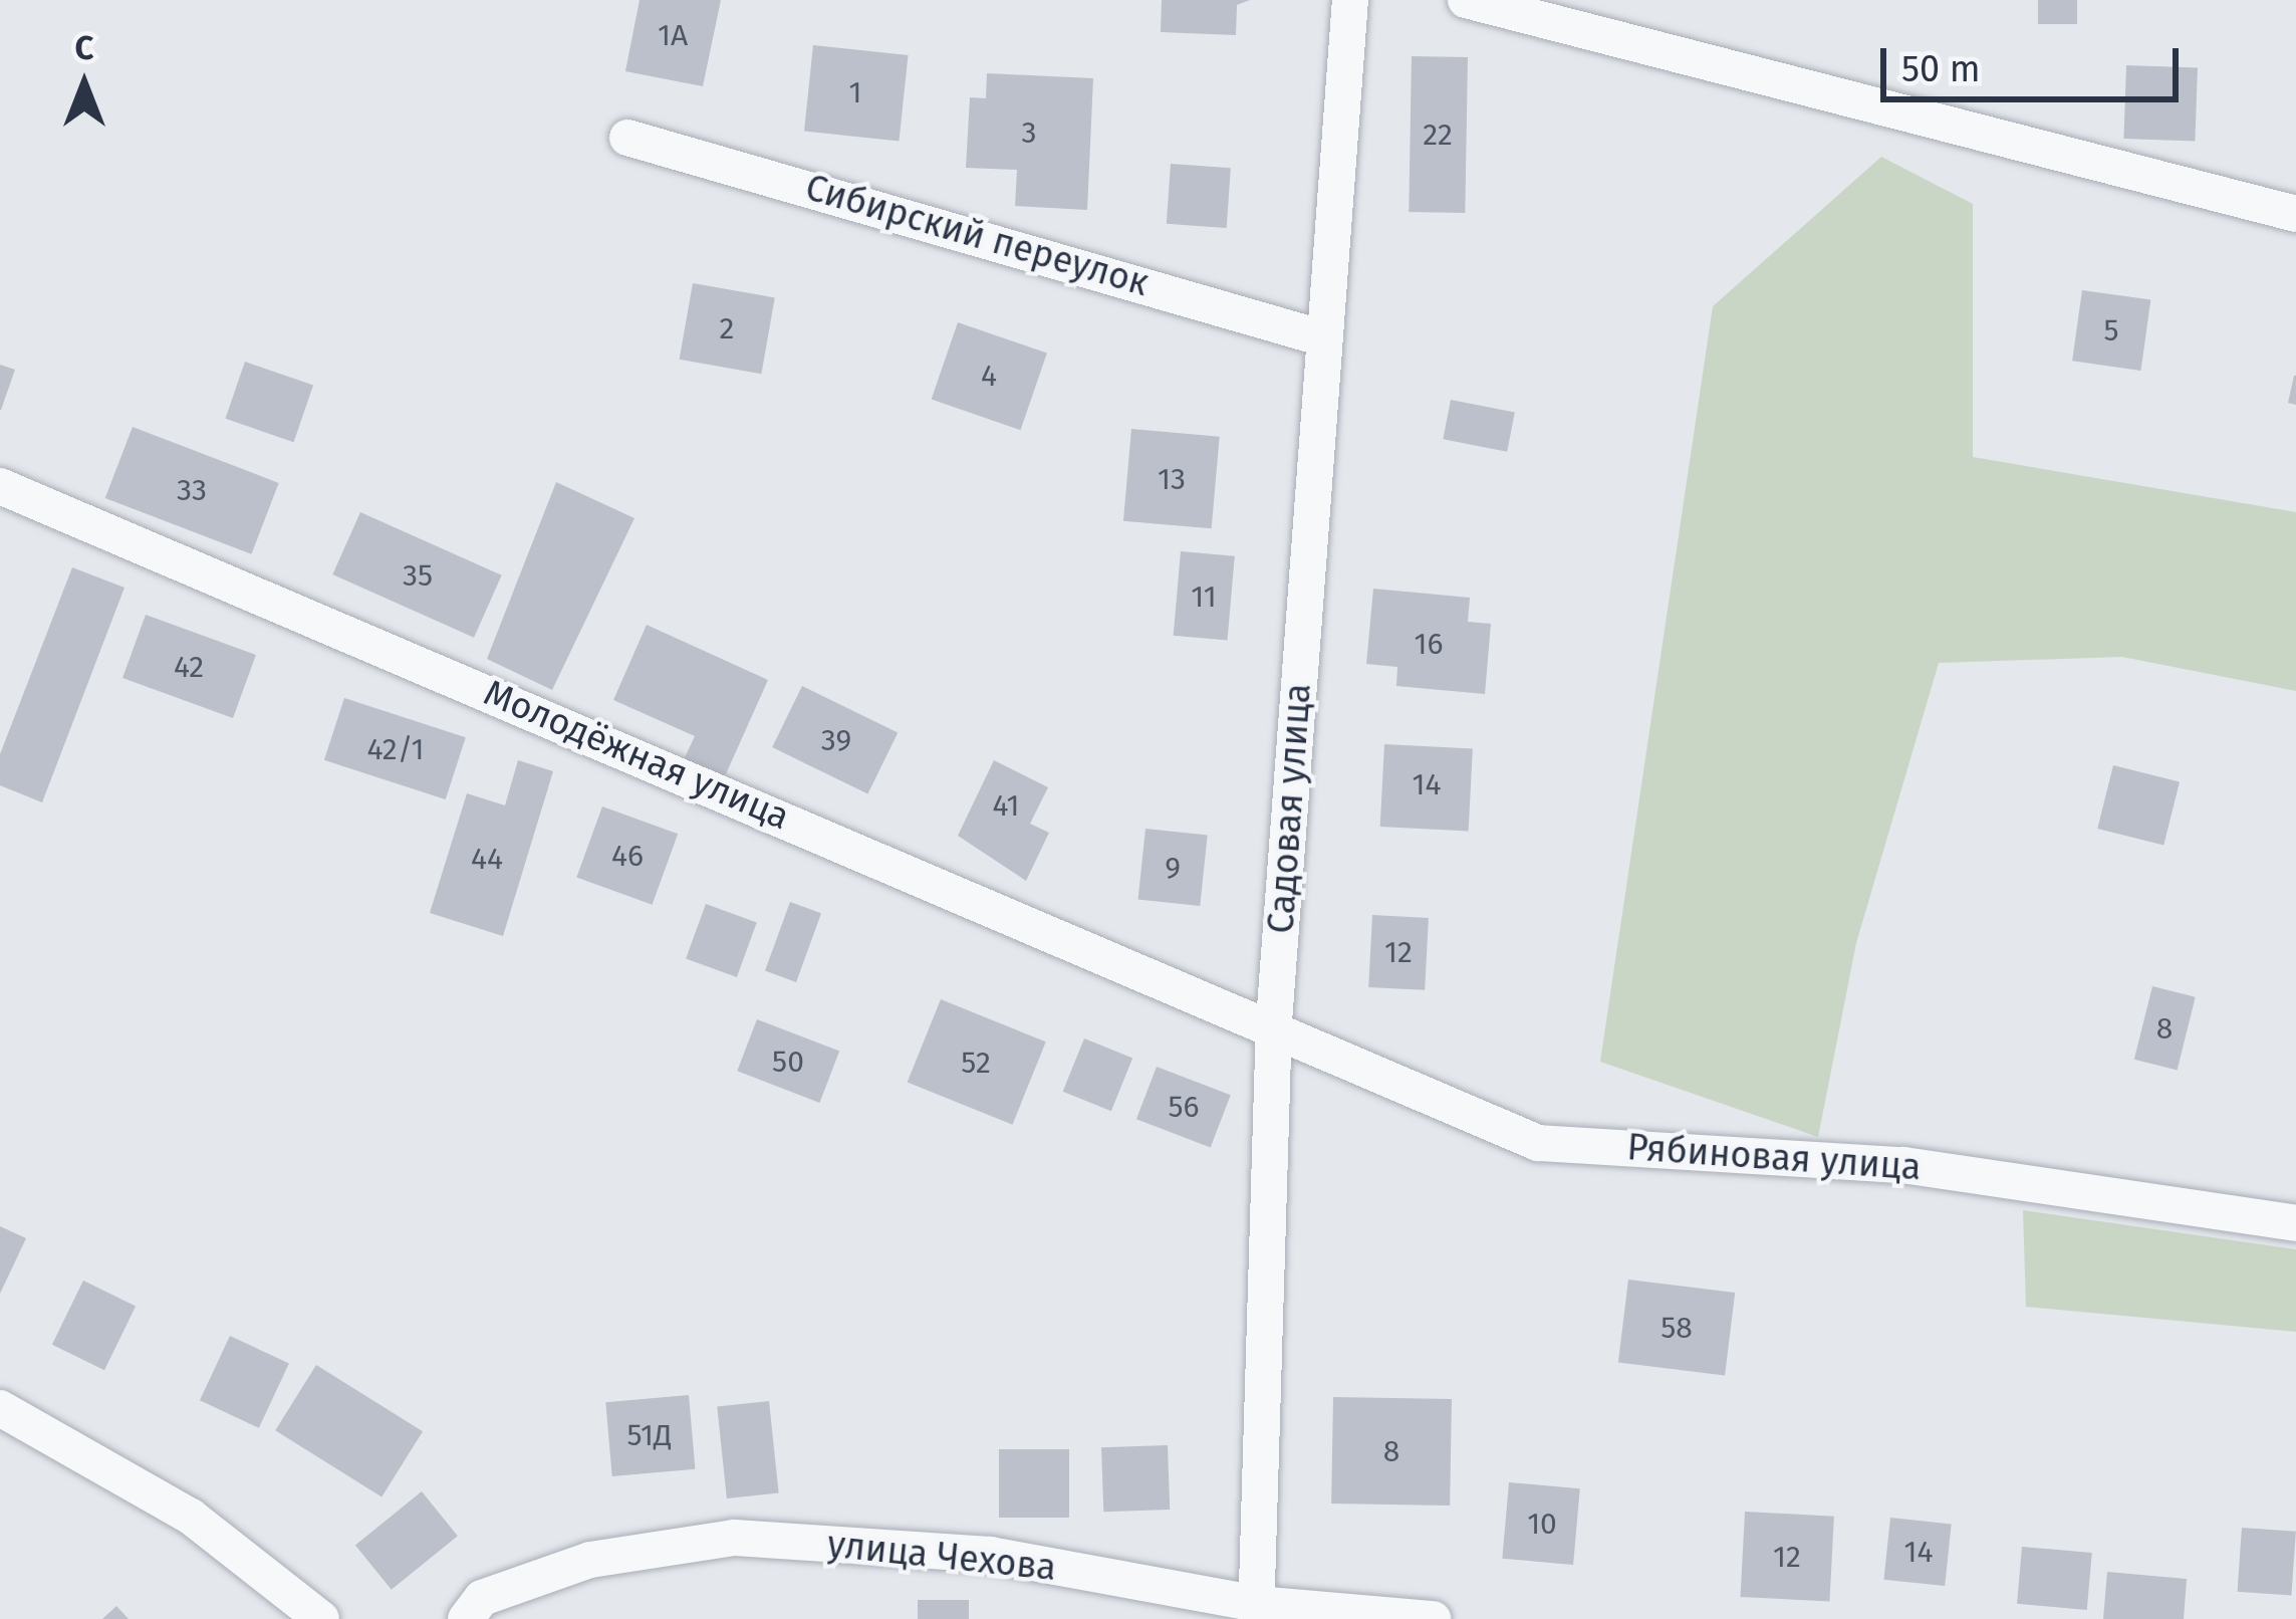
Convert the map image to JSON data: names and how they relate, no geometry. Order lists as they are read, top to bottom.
{
  "streets": {
    "street": [
      "Сибирский переулок",
      "Молодёжная улица",
      "Садовая улица",
      "Рябиновая улица",
      "улица Чехова"
    ]
  },
  "crossings": [
    ["Сибирский переулок", "Садовая улица"],
    ["Молодёжная улица", "Садовая улица"],
    ["Молодёжная улица", "Рябиновая улица"],
    ["Садовая улица", "Рябиновая улица"],
    ["Садовая улица", "улица Чехова"]
  ],
  "house_numbers": [
    "1А",
    "1",
    "3",
    "22",
    "2",
    "5",
    "4",
    "13",
    "33",
    "35",
    "11",
    "16",
    "42",
    "39",
    "42/1",
    "14",
    "41",
    "46",
    "44",
    "9",
    "12",
    "8",
    "50",
    "52",
    "56",
    "58",
    "51Д",
    "8",
    "10",
    "14",
    "12"
  ],
  "scale_bar": "50 m",
  "north": "top"
}
